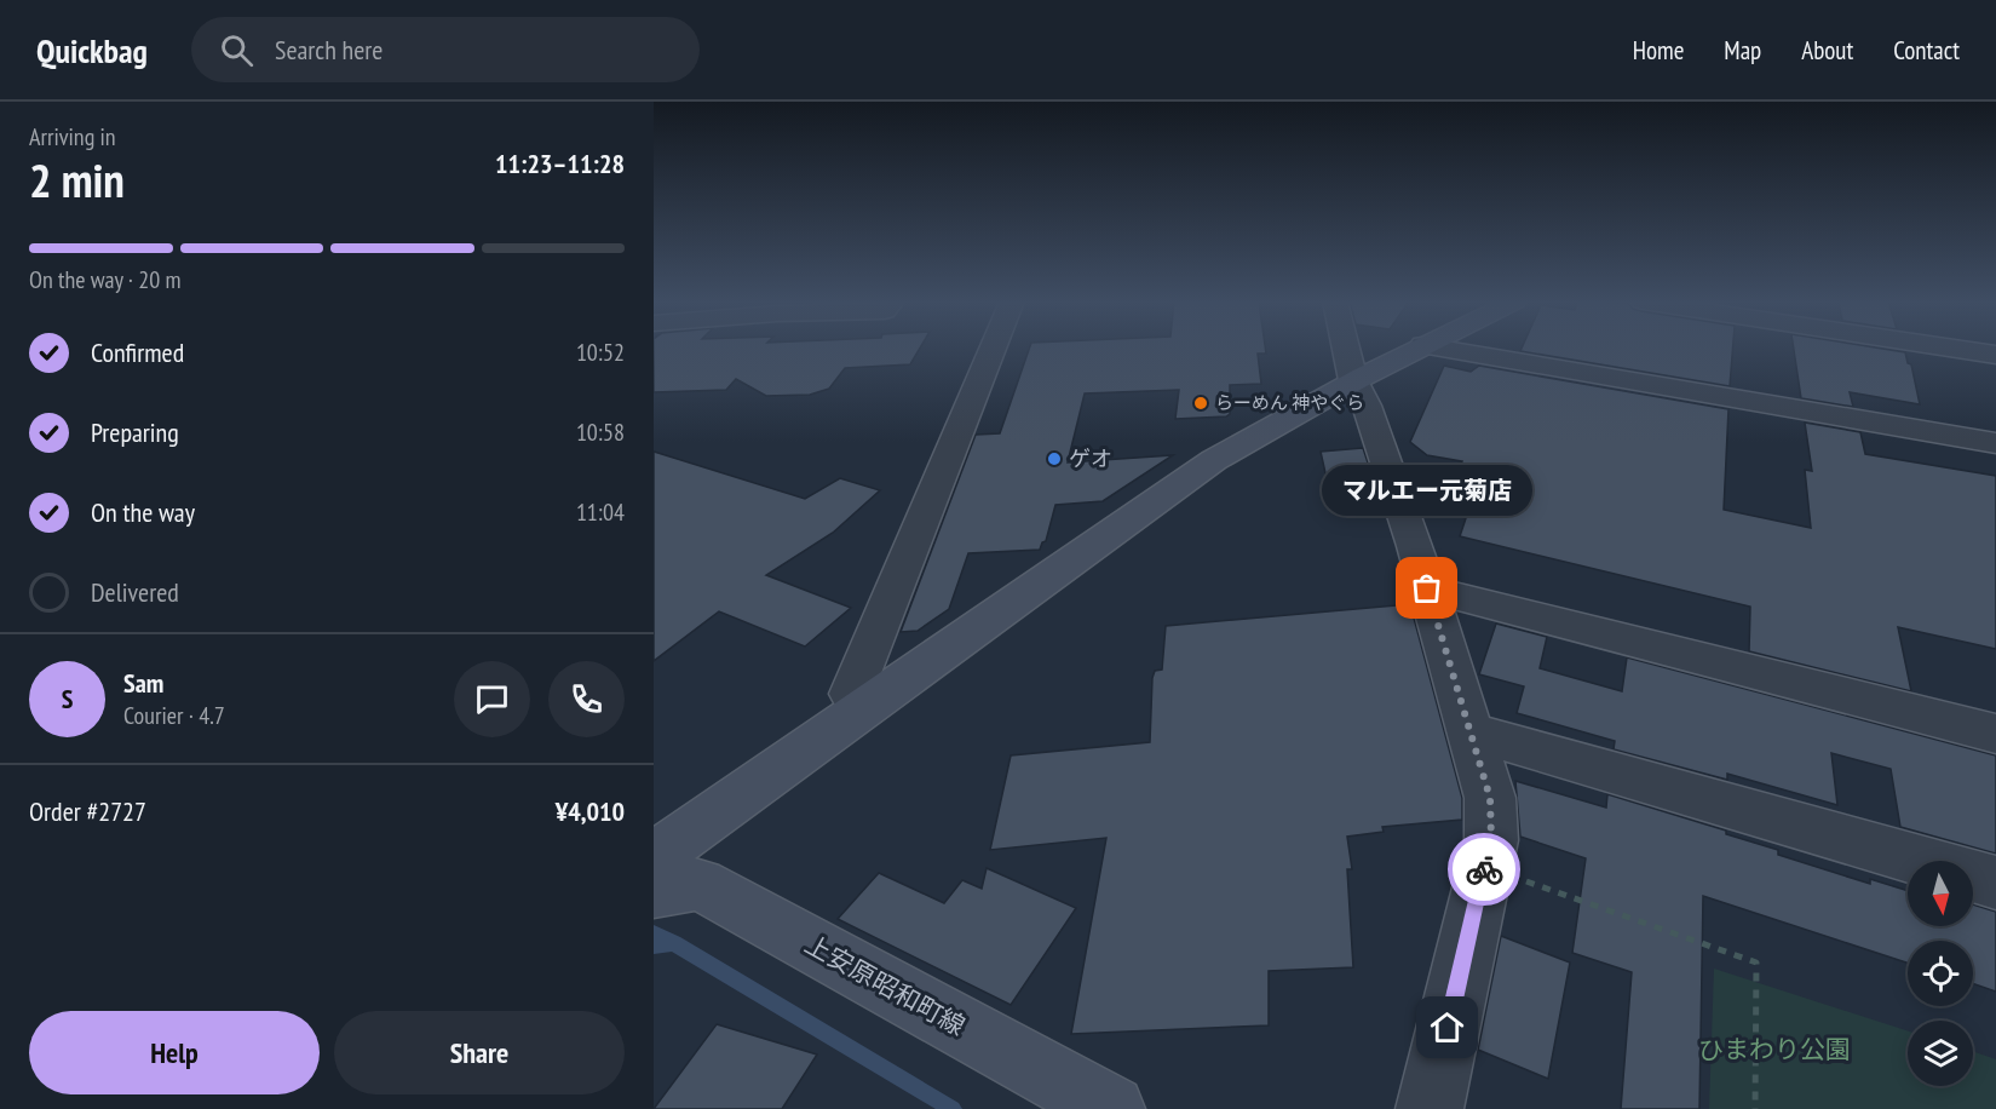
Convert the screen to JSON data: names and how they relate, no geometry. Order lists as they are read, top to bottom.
{
  "streets": {
    "street": ["上安原昭和町線"]
  },
  "parks": ["ひまわり公園"],
  "places": ["らーめん 神やぐら", "ゲオ", "マルエー元菊店"],
  "north": "bottom",
  "page": {
    "header": "Quickbag",
    "search": "Search here",
    "nav": [
      "Home",
      "Map",
      "About",
      "Contact"
    ],
    "heading": ["2 min", "Arriving in", "11:23–11:28"],
    "panel": [
      "Sam",
      "Courier · 4.7",
      "Order #2727",
      "¥4,010"
    ],
    "bar": "On the way · 20 m",
    "list": [
      ["Confirmed", "10:52"],
      ["Preparing", "10:58"],
      ["On the way", "11:04"],
      "Delivered"
    ],
    "bubble": "マルエー元菊店",
    "round": "S",
    "buttons": ["Help", "Share"]
  }
}
